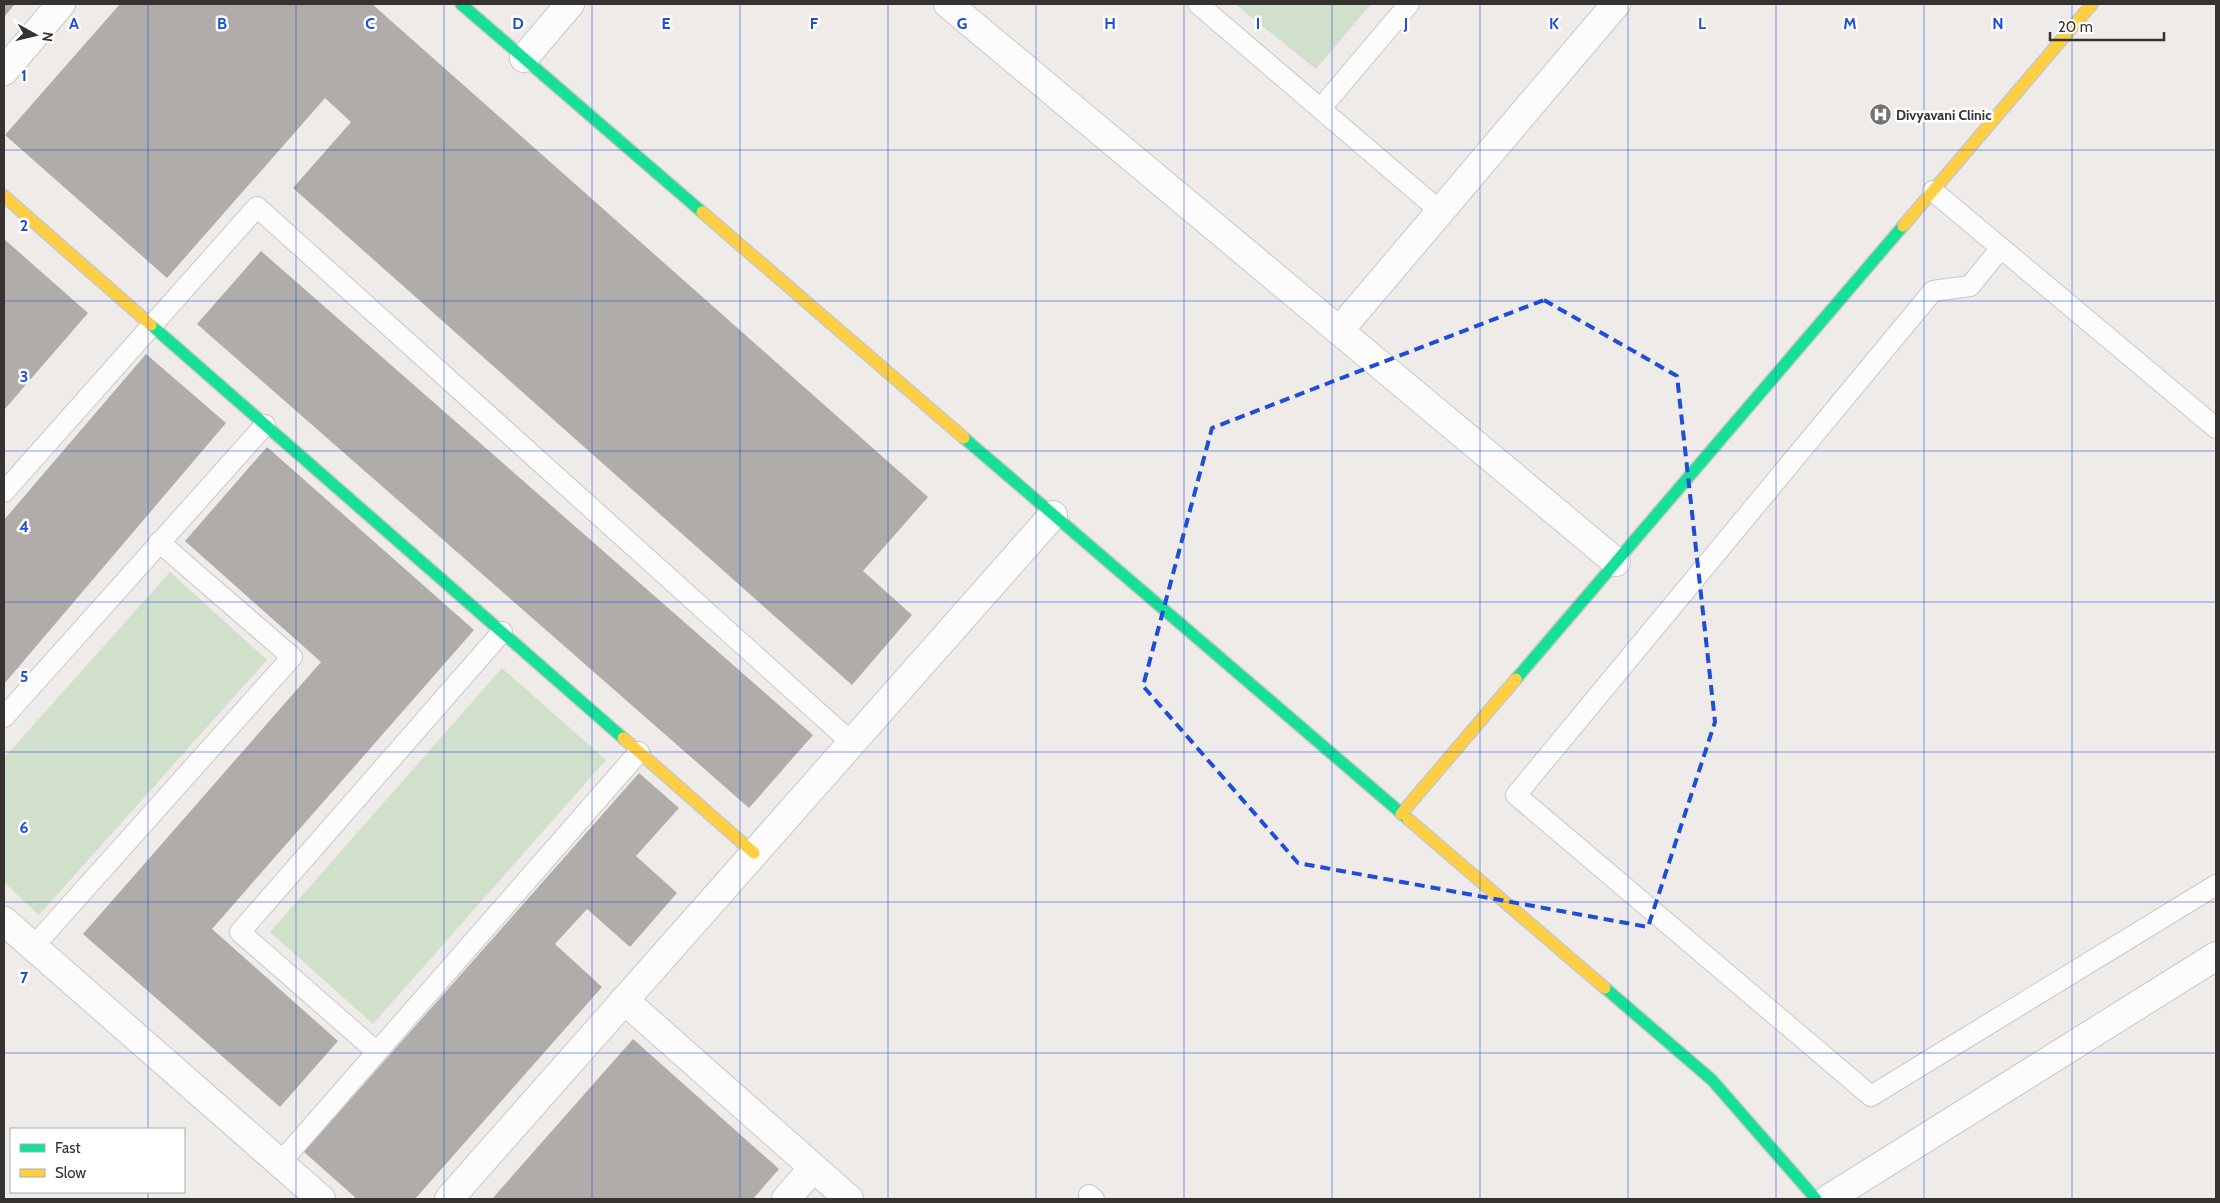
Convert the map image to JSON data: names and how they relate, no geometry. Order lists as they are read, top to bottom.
{
  "places": {
    "hospital": ["Divyavani Clinic"]
  },
  "legend": ["Fast", "Slow"],
  "scale_bar": "20 m",
  "north": "right",
  "grid": {
    "columns": [
      "A",
      "B",
      "C",
      "D",
      "E",
      "F",
      "G",
      "H",
      "I",
      "J",
      "K",
      "L",
      "M",
      "N"
    ],
    "rows": [
      "1",
      "2",
      "3",
      "4",
      "5",
      "6",
      "7"
    ]
  }
}
